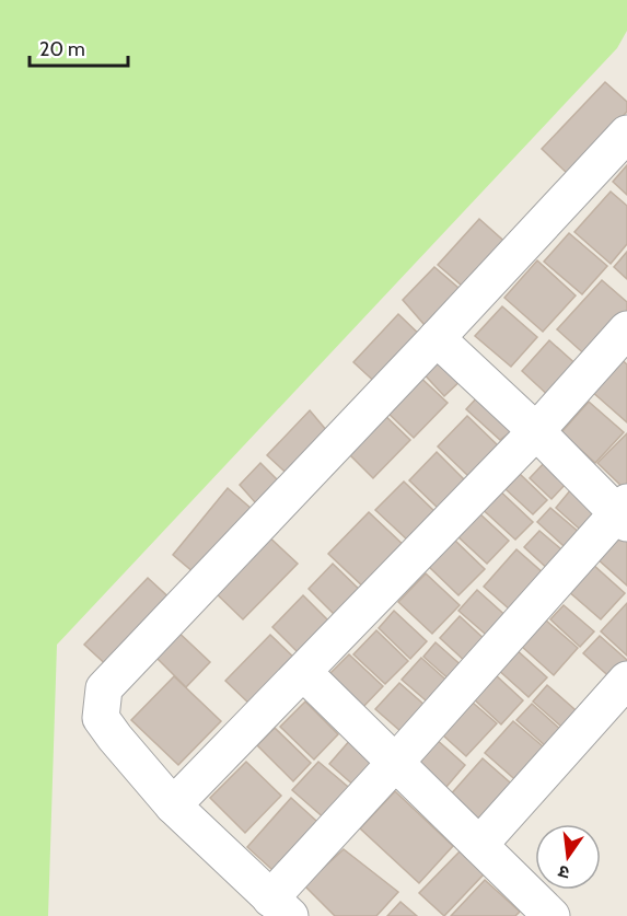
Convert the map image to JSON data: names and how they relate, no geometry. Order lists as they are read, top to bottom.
{
  "scale_bar": "20 m",
  "north": "bottom"
}
